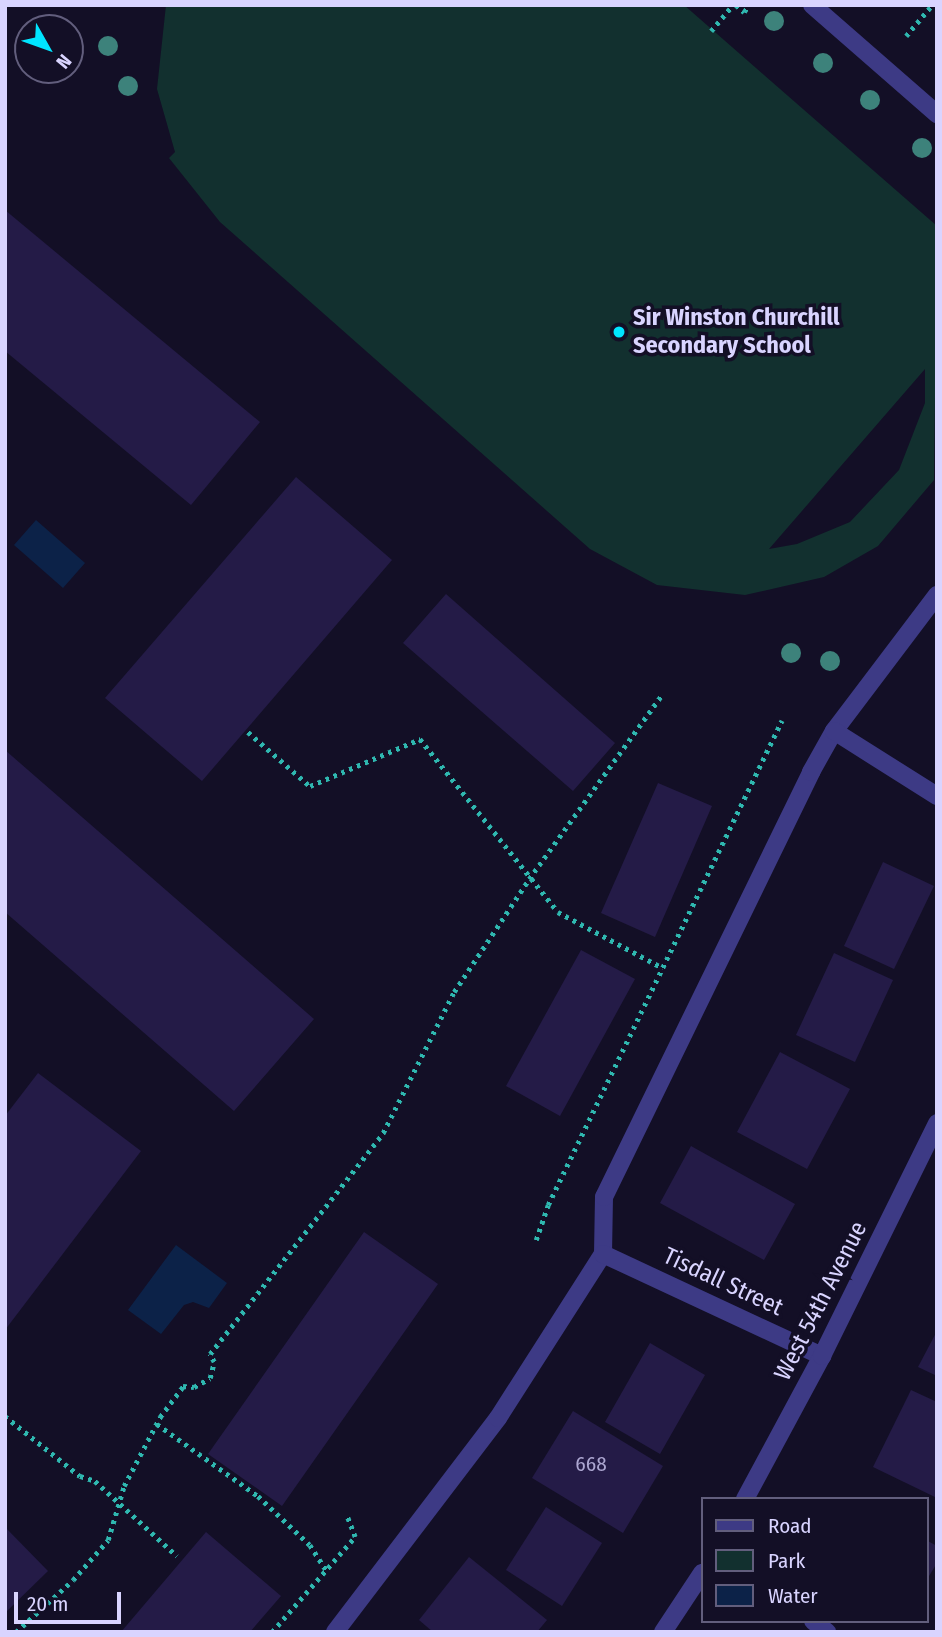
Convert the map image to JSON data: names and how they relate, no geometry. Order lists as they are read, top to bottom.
{
  "streets": {
    "street": ["Tisdall Street", "West 54th Avenue"]
  },
  "crossings": [
    ["Tisdall Street", "West 54th Avenue"]
  ],
  "places": ["Sir Winston Churchill Secondary School"],
  "house_numbers": ["668"],
  "legend": ["Road", "Park", "Water"],
  "scale_bar": "20 m",
  "north": "bottom right"
}
